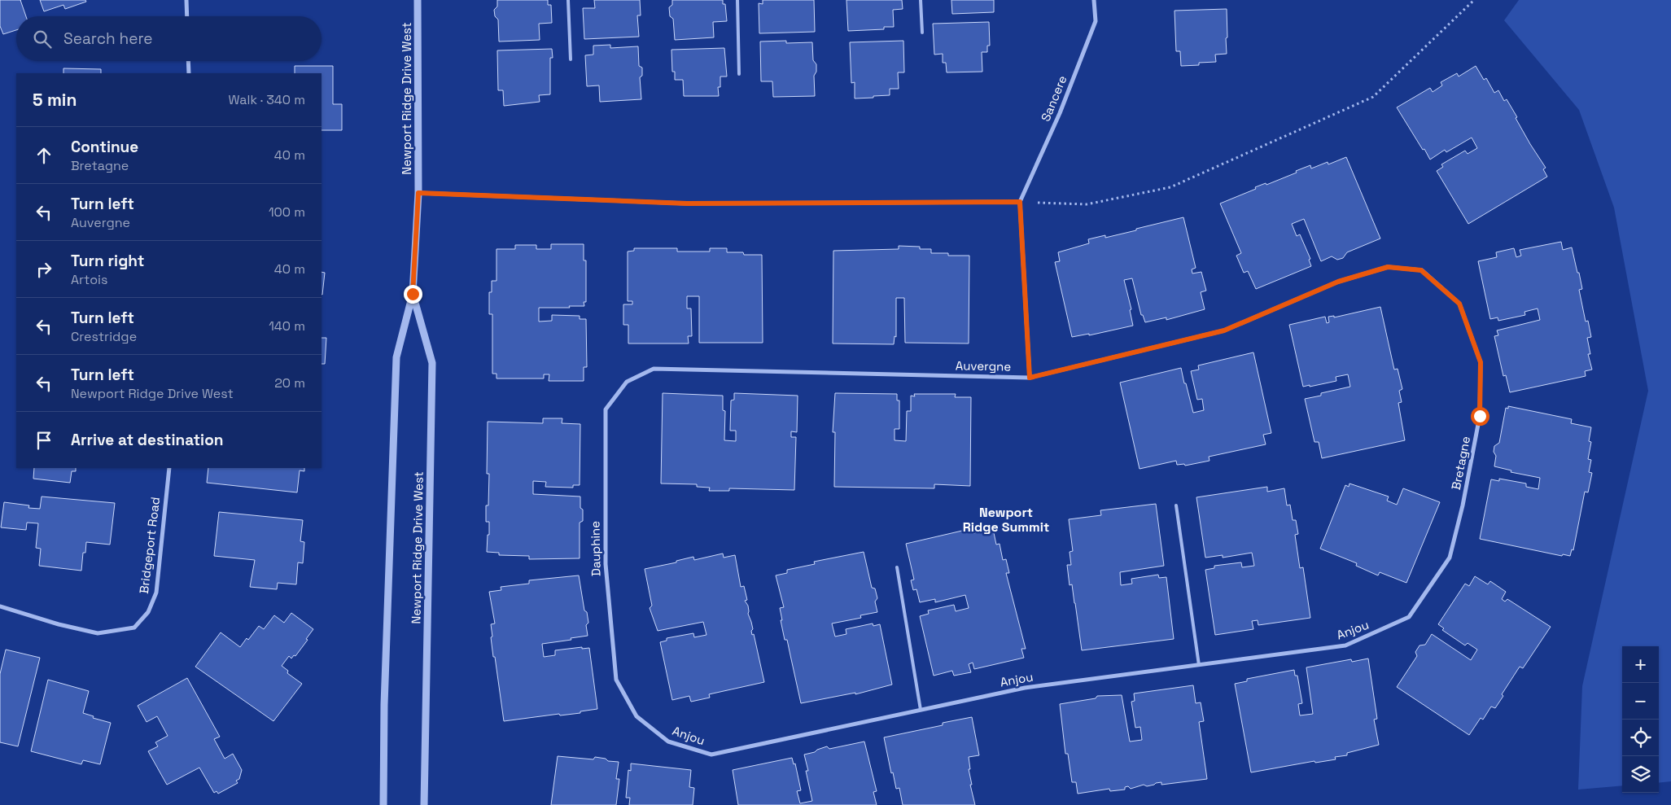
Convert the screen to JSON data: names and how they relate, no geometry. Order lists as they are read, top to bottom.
{
  "streets": {
    "street": [
      "Newport Ridge Drive West",
      "Sancere",
      "Auvergne",
      "Bretagne",
      "Bridgeport Road",
      "Dauphine",
      "Anjou"
    ]
  },
  "crossings": [
    ["Auvergne", "Bretagne"],
    ["Auvergne", "Dauphine"],
    ["Bretagne", "Anjou"],
    ["Dauphine", "Anjou"]
  ],
  "districts": ["Newport Ridge Summit"],
  "page": {
    "search": "Search here",
    "heading": ["5 min", "Walk · 340 m"],
    "list": [
      ["Continue", "Bretagne", "40 m"],
      ["Turn left", "Auvergne", "100 m"],
      ["Turn right", "Artois", "40 m"],
      ["Turn left", "Crestridge", "140 m"],
      ["Turn left", "Newport Ridge Drive West", "20 m"],
      "Arrive at destination"
    ],
    "map_buttons": ["+", "−"]
  }
}
